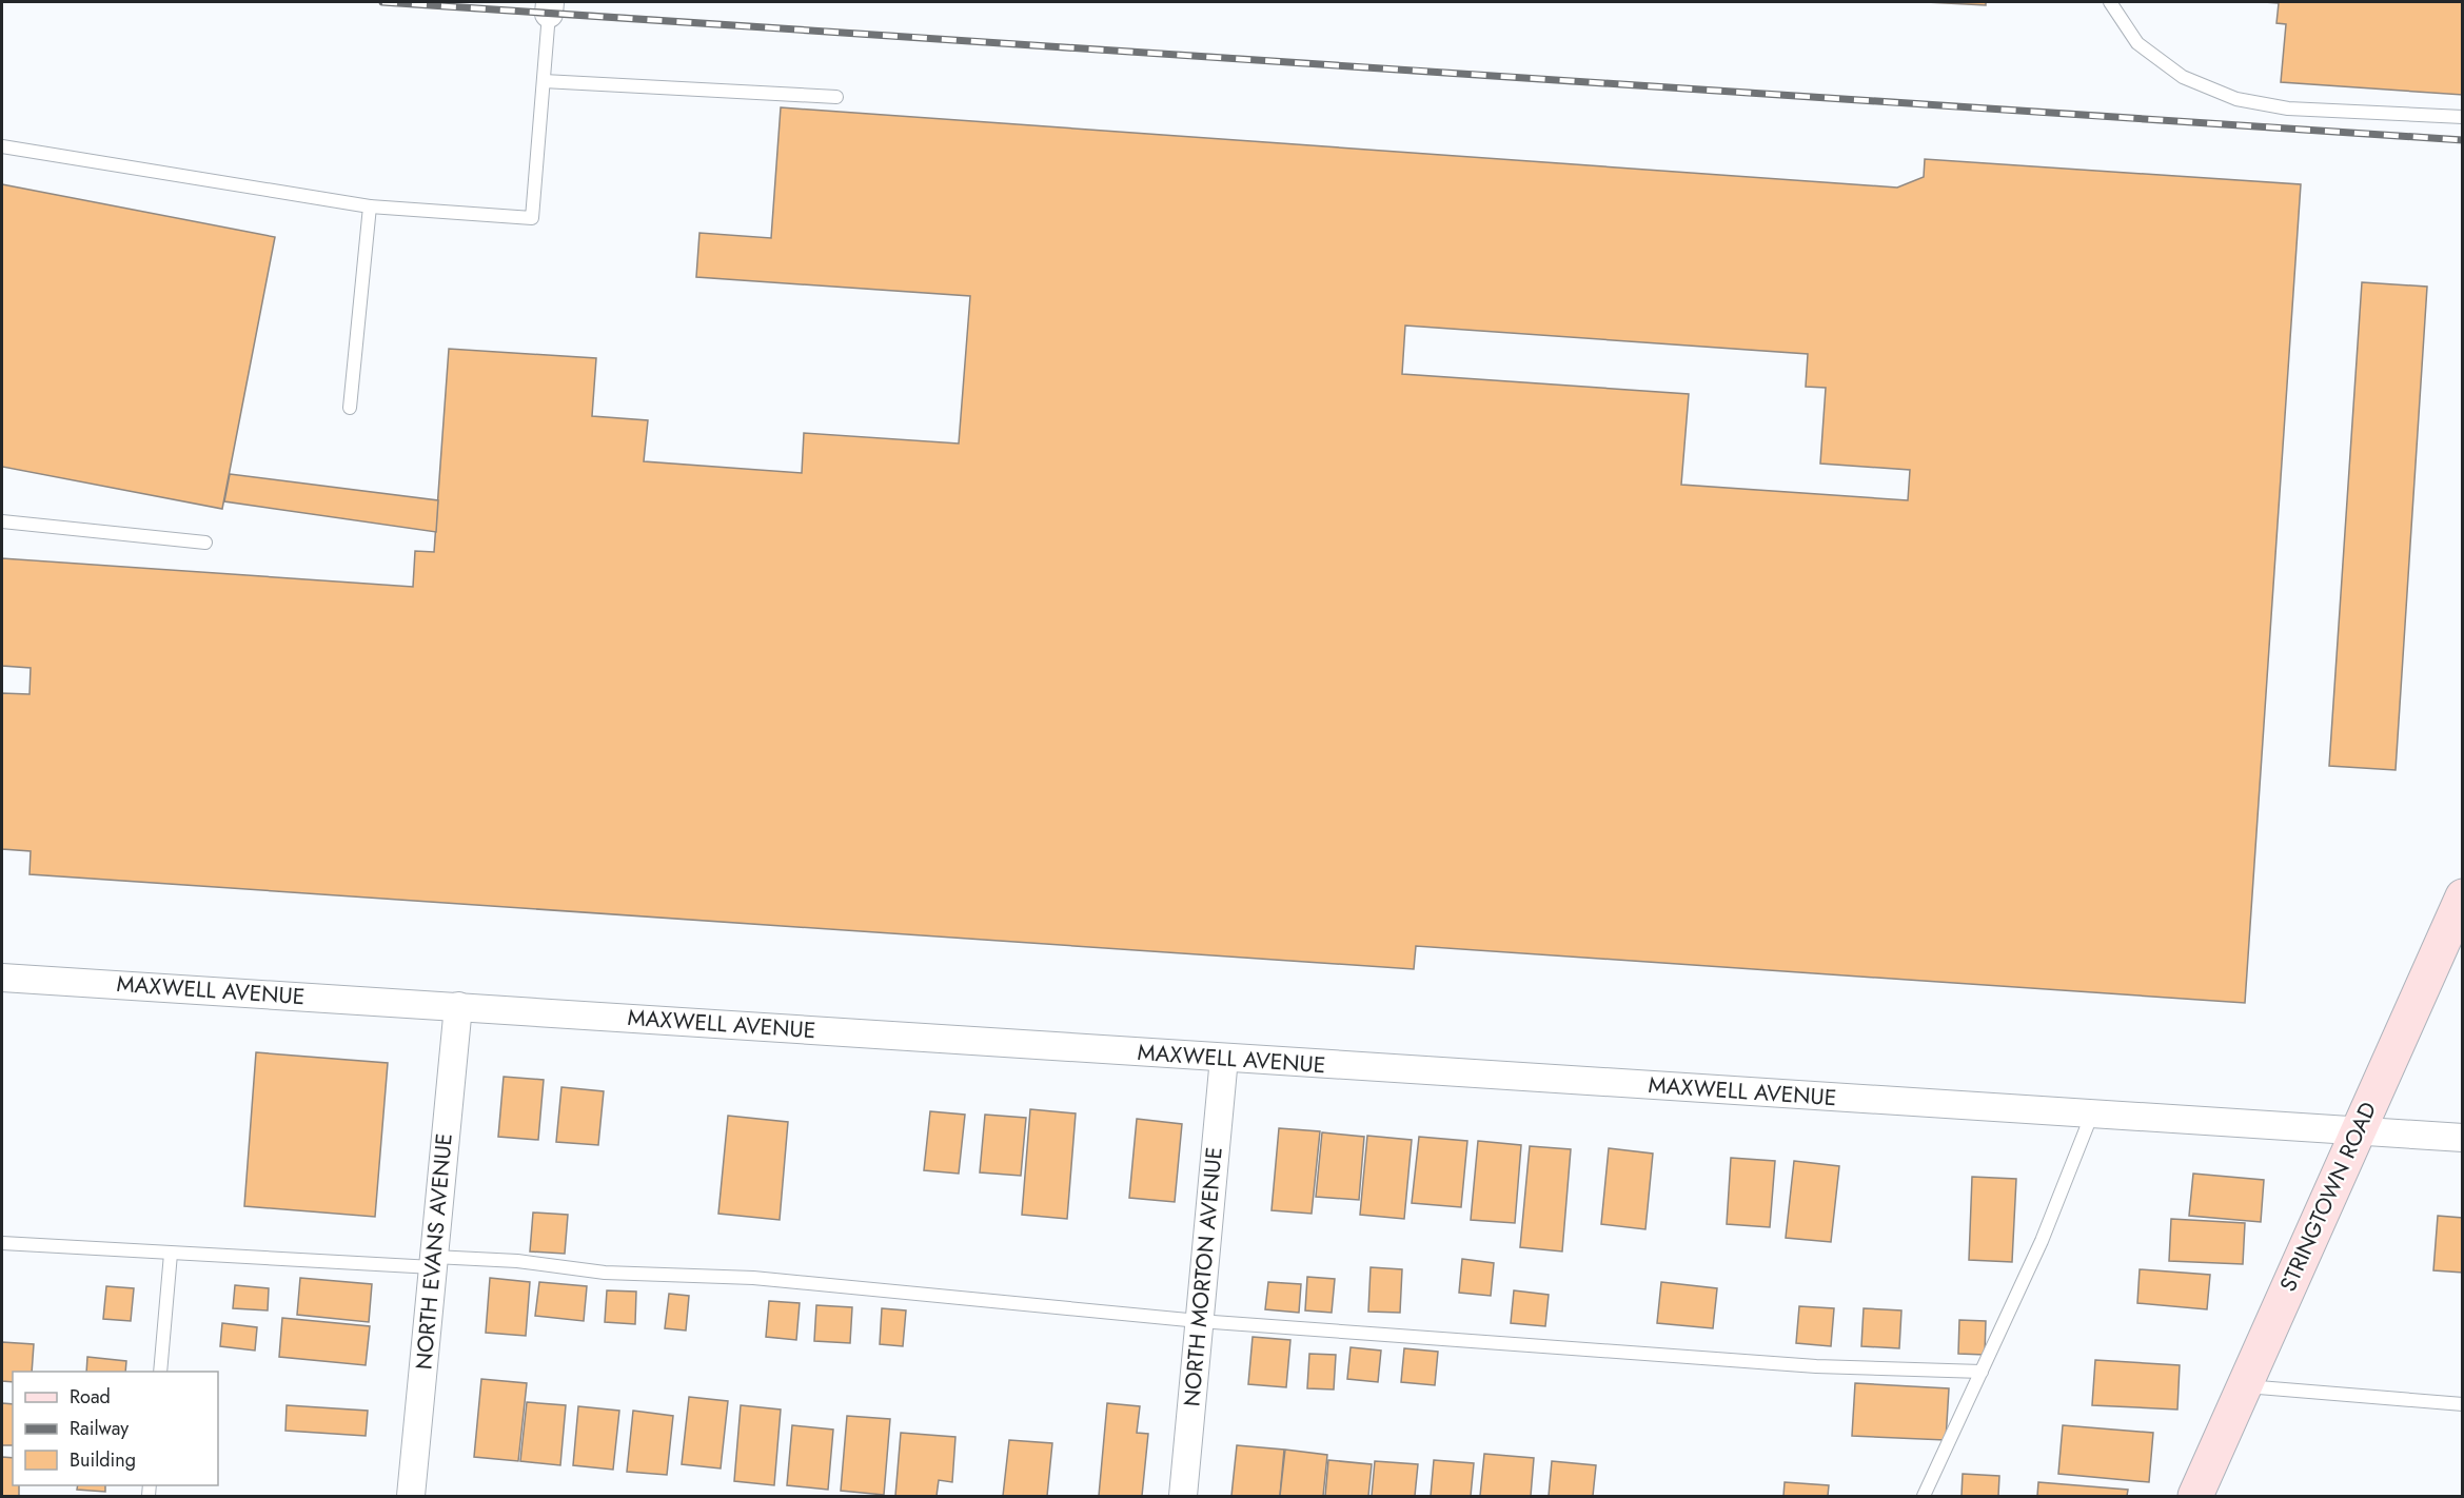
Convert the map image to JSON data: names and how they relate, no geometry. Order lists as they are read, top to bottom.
{
  "streets": {
    "main road": ["STRINGTOWN ROAD"],
    "street": ["MAXWELL AVENUE", "NORTH EVANS AVENUE", "NORTH MORTON AVENUE"]
  },
  "crossings": [
    ["MAXWELL AVENUE", "STRINGTOWN ROAD"],
    ["MAXWELL AVENUE", "NORTH EVANS AVENUE"],
    ["MAXWELL AVENUE", "NORTH MORTON AVENUE"]
  ],
  "legend": ["Road", "Railway", "Building"]
}
